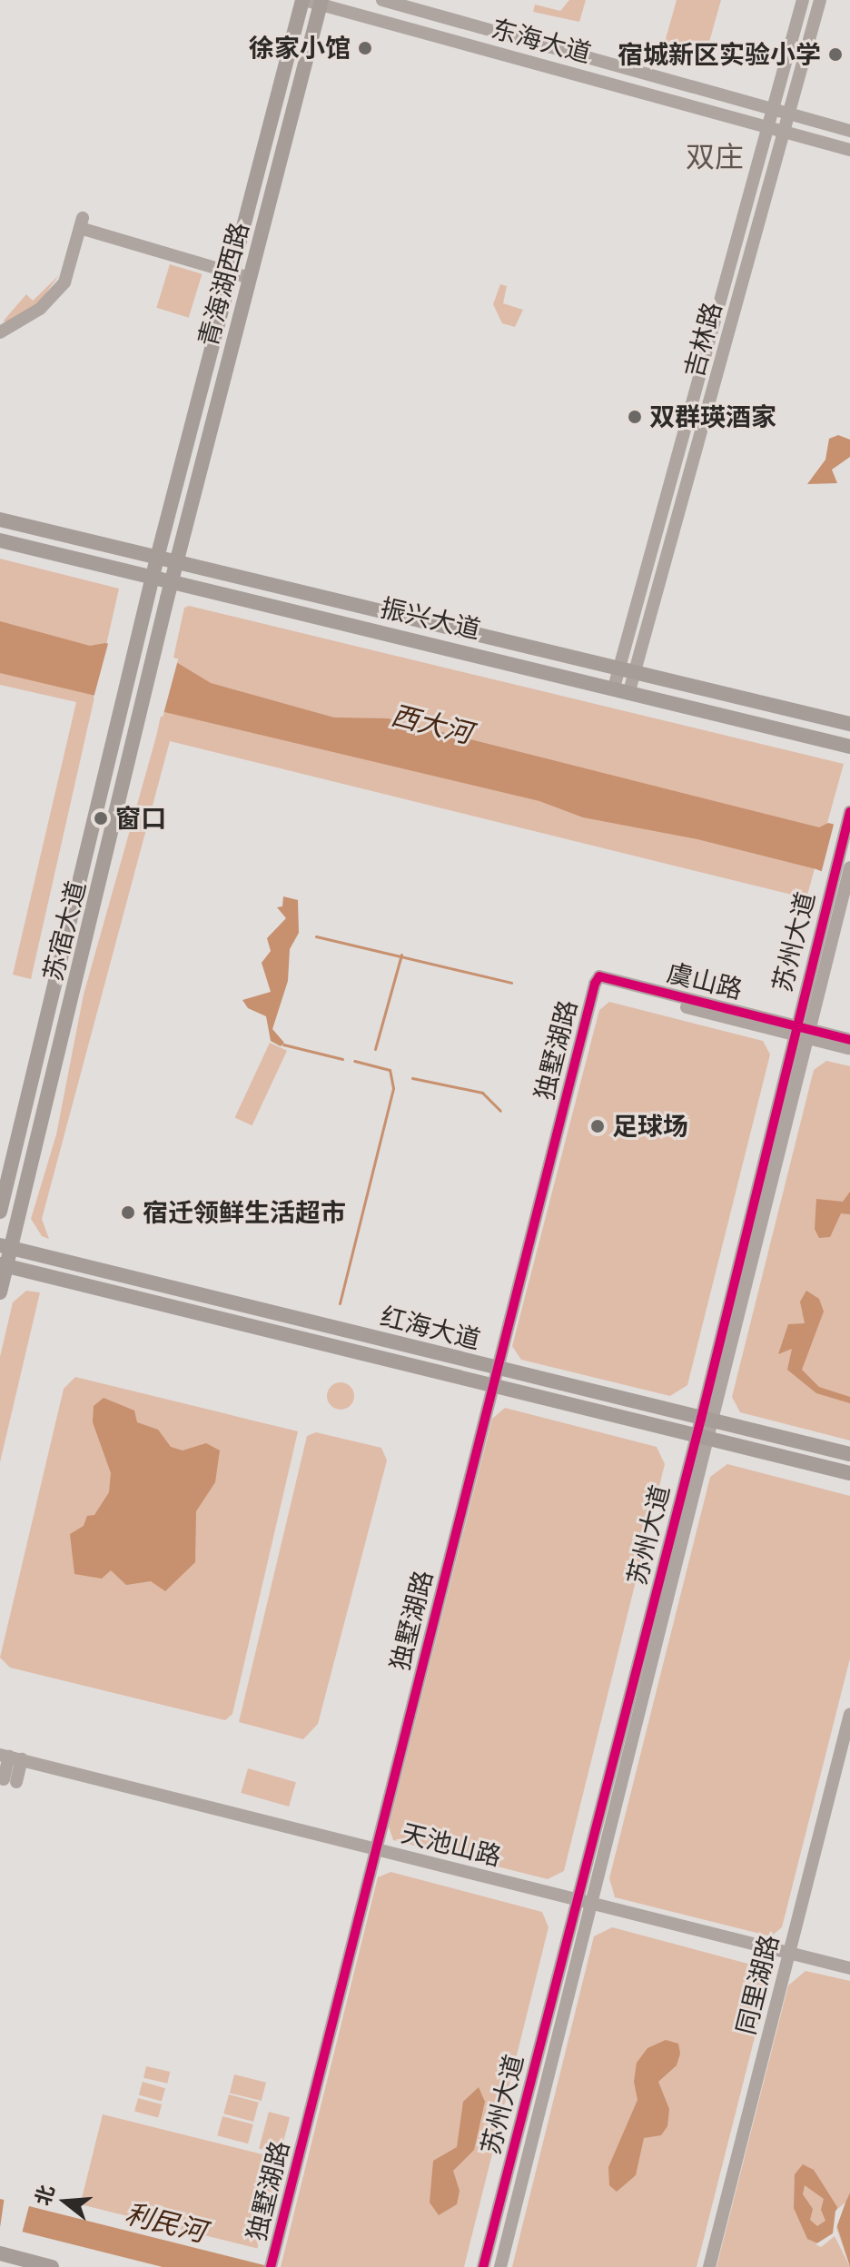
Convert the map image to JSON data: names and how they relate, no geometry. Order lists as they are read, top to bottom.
{
  "streets": {
    "main road": [
      "青海湖西路",
      "振兴大道",
      "苏宿大道",
      "红海大道"
    ],
    "street": [
      "东海大道",
      "吉林路",
      "苏州大道",
      "虞山路",
      "独墅湖路",
      "天池山路",
      "同里湖路"
    ]
  },
  "crossings": [
    ["东海大道", "青海湖西路"],
    ["东海大道", "吉林路"],
    ["青海湖西路", "振兴大道"],
    ["青海湖西路", "苏宿大道"],
    ["吉林路", "振兴大道"],
    ["振兴大道", "苏宿大道"],
    ["苏宿大道", "红海大道"],
    ["苏州大道", "虞山路"],
    ["苏州大道", "红海大道"],
    ["苏州大道", "天池山路"],
    ["虞山路", "独墅湖路"],
    ["独墅湖路", "红海大道"],
    ["独墅湖路", "天池山路"],
    ["天池山路", "同里湖路"]
  ],
  "districts": ["双庄"],
  "water": ["西大河", "利民河"],
  "places": [
    "徐家小馆",
    "宿城新区实验小学",
    "双群瑛酒家",
    "窗口",
    "足球场",
    "宿迁领鲜生活超市"
  ],
  "north": "left"
}
